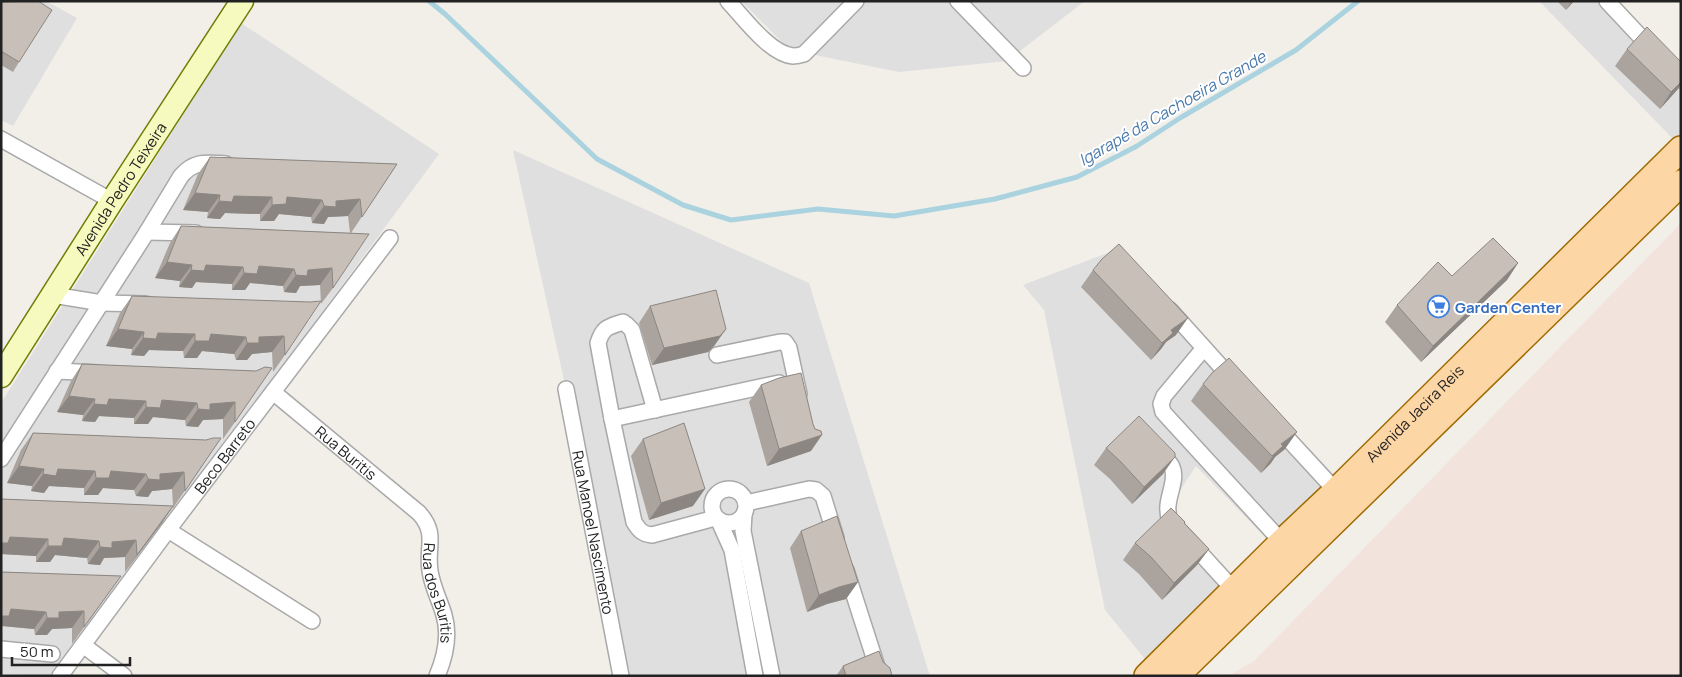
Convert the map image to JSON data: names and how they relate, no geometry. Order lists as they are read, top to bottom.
{
  "streets": {
    "main road": ["Avenida Jacira Reis"],
    "street": [
      "Avenida Pedro Teixeira",
      "Rua Buritis",
      "Beco Barreto",
      "Rua Manoel Nascimento",
      "Rua dos Buritis"
    ]
  },
  "crossings": [
    ["Rua Buritis", "Beco Barreto"],
    ["Rua Buritis", "Rua dos Buritis"]
  ],
  "water": ["Igarapé da Cachoeira Grande"],
  "places": {
    "supermarket": ["Garden Center"]
  },
  "scale_bar": "50 m"
}
